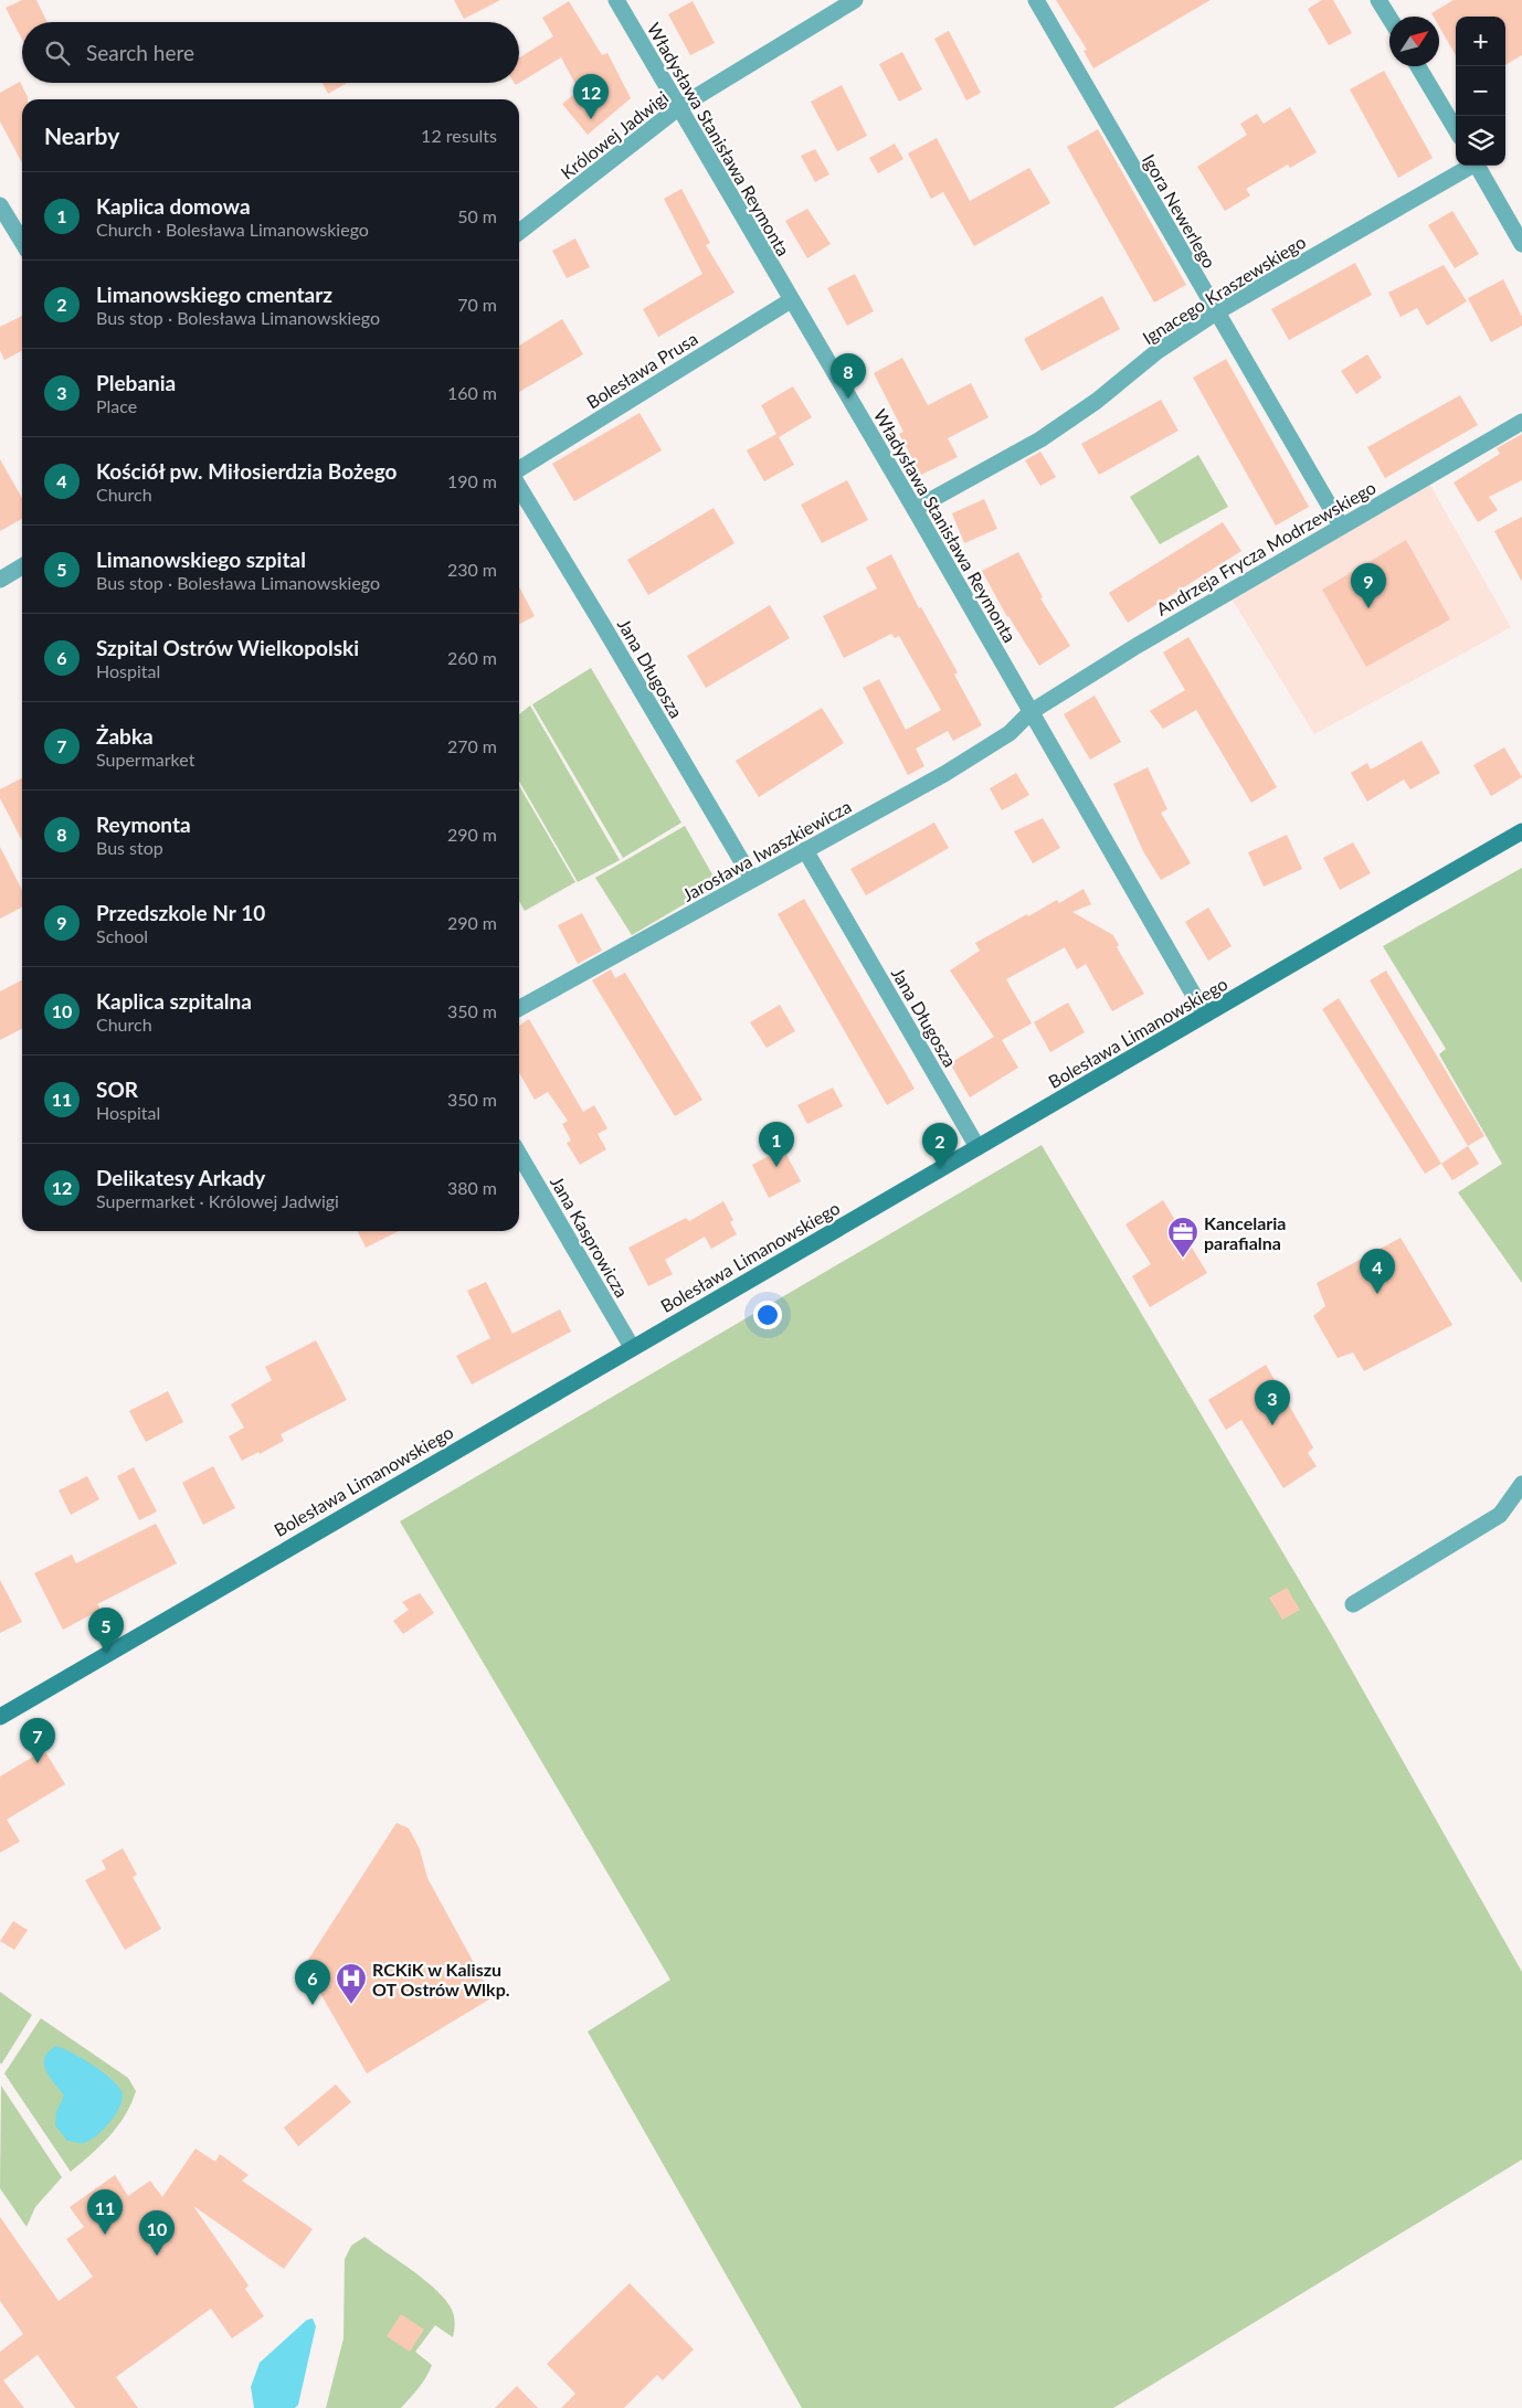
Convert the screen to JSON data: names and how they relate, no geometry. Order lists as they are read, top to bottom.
{
  "streets": {
    "street": [
      "Królowej Jadwigi",
      "Władysława Stanisława Reymonta",
      "Igora Newerlego",
      "Ignacego Kraszewskiego",
      "Bolesława Prusa",
      "Andrzeja Frycza Modrzewskiego",
      "Jana Długosza",
      "Jarosława Iwaszkiewicza",
      "Bolesława Limanowskiego",
      "Jana Kasprowicza"
    ]
  },
  "crossings": [
    ["Królowej Jadwigi", "Władysława Stanisława Reymonta"],
    ["Władysława Stanisława Reymonta", "Ignacego Kraszewskiego"],
    ["Władysława Stanisława Reymonta", "Bolesława Prusa"],
    ["Władysława Stanisława Reymonta", "Andrzeja Frycza Modrzewskiego"],
    ["Władysława Stanisława Reymonta", "Jarosława Iwaszkiewicza"],
    ["Władysława Stanisława Reymonta", "Bolesława Limanowskiego"],
    ["Igora Newerlego", "Ignacego Kraszewskiego"],
    ["Igora Newerlego", "Andrzeja Frycza Modrzewskiego"],
    ["Andrzeja Frycza Modrzewskiego", "Jarosława Iwaszkiewicza"],
    ["Jana Długosza", "Jarosława Iwaszkiewicza"],
    ["Jana Długosza", "Bolesława Limanowskiego"],
    ["Bolesława Limanowskiego", "Jana Kasprowicza"]
  ],
  "places": {
    "office": ["Kancelaria parafialna"],
    "hospital": ["RCKiK w Kaliszu OT Ostrów Wlkp."]
  },
  "north": "top right",
  "page": {
    "map_buttons": ["+", "−"],
    "search": "Search here",
    "pins": [
      "12",
      "8",
      "9",
      "1",
      "2",
      "4",
      "3",
      "5",
      "7",
      "6",
      "11",
      "10"
    ],
    "heading": ["Nearby", "12 results"],
    "list": [
      {
        "mark": "1",
        "name": "Kaplica domowa",
        "note": "Church · Bolesława Limanowskiego",
        "value": "50 m"
      },
      {
        "mark": "2",
        "name": "Limanowskiego cmentarz",
        "note": "Bus stop · Bolesława Limanowskiego",
        "value": "70 m"
      },
      {
        "mark": "3",
        "name": "Plebania",
        "note": "Place",
        "value": "160 m"
      },
      {
        "mark": "4",
        "name": "Kościół pw. Miłosierdzia Bożego",
        "note": "Church",
        "value": "190 m"
      },
      {
        "mark": "5",
        "name": "Limanowskiego szpital",
        "note": "Bus stop · Bolesława Limanowskiego",
        "value": "230 m"
      },
      {
        "mark": "6",
        "name": "Szpital Ostrów Wielkopolski",
        "note": "Hospital",
        "value": "260 m"
      },
      {
        "mark": "7",
        "name": "Żabka",
        "note": "Supermarket",
        "value": "270 m"
      },
      {
        "mark": "8",
        "name": "Reymonta",
        "note": "Bus stop",
        "value": "290 m"
      },
      {
        "mark": "9",
        "name": "Przedszkole Nr 10",
        "note": "School",
        "value": "290 m"
      },
      {
        "mark": "10",
        "name": "Kaplica szpitalna",
        "note": "Church",
        "value": "350 m"
      },
      {
        "mark": "11",
        "name": "SOR",
        "note": "Hospital",
        "value": "350 m"
      },
      {
        "mark": "12",
        "name": "Delikatesy Arkady",
        "note": "Supermarket · Królowej Jadwigi",
        "value": "380 m"
      }
    ]
  }
}
